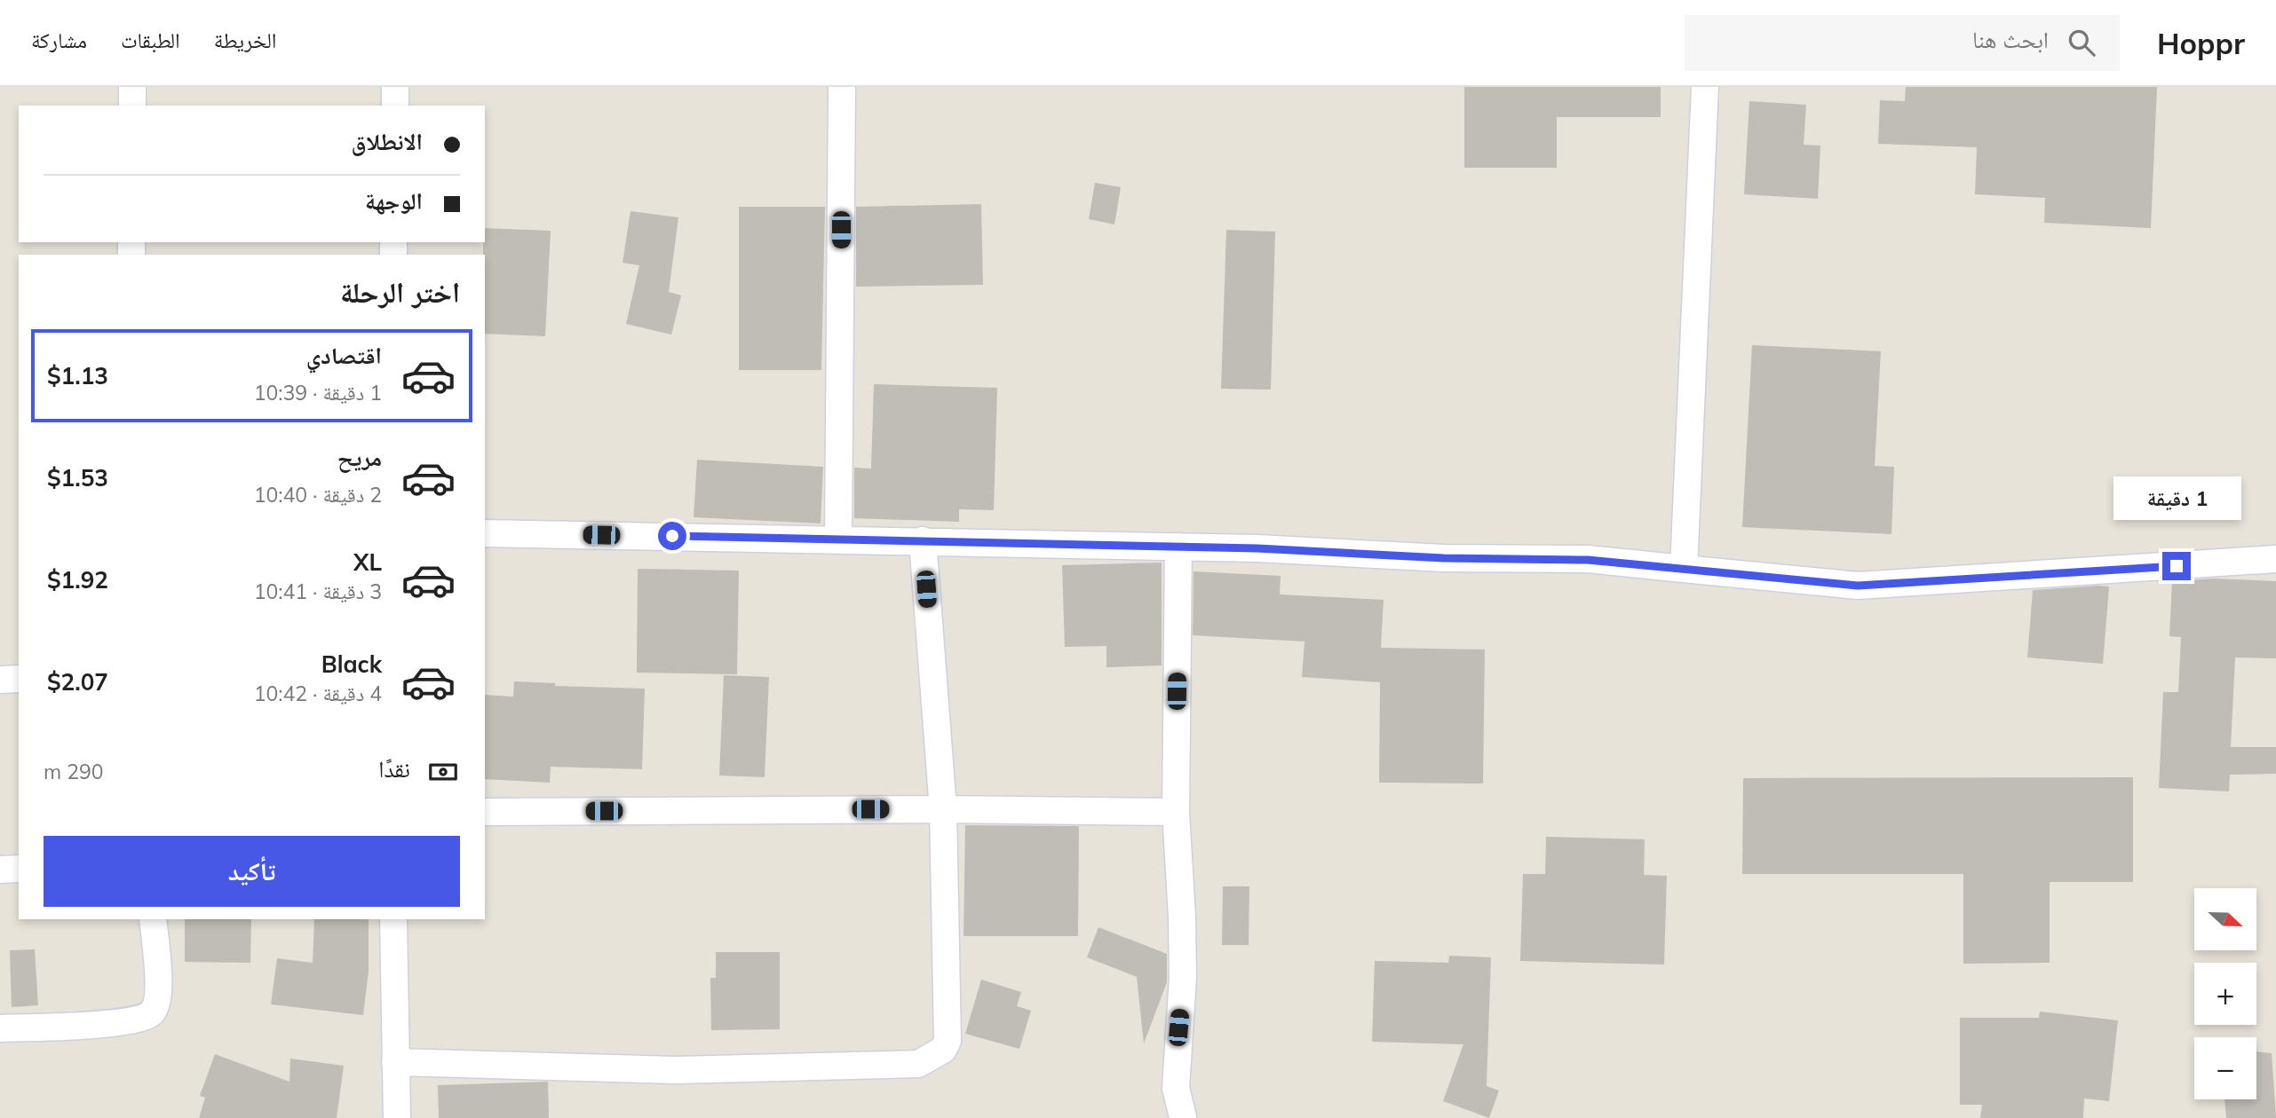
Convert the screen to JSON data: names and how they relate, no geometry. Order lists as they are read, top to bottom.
{
  "north": "right",
  "page": {
    "header": "Hoppr",
    "search": "ابحث هنا",
    "nav": ["الخريطة", "الطبقات", "مشاركة"],
    "banner": ["الانطلاق", "الوجهة"],
    "heading": "اختر الرحلة",
    "list": [
      {
        "name": "اقتصادي",
        "note": "1 دقيقة · 10:39",
        "value": "$1.13"
      },
      {
        "name": "مريح",
        "note": "2 دقيقة · 10:40",
        "value": "$1.53"
      },
      {
        "name": "XL",
        "note": "3 دقيقة · 10:41",
        "value": "$1.92"
      },
      {
        "name": "Black",
        "note": "4 دقيقة · 10:42",
        "value": "$2.07"
      }
    ],
    "bubble": "1 دقيقة",
    "pay": ["نقدًا", "290 m"],
    "buttons": "تأكيد",
    "map_buttons": ["+", "−"]
  }
}
